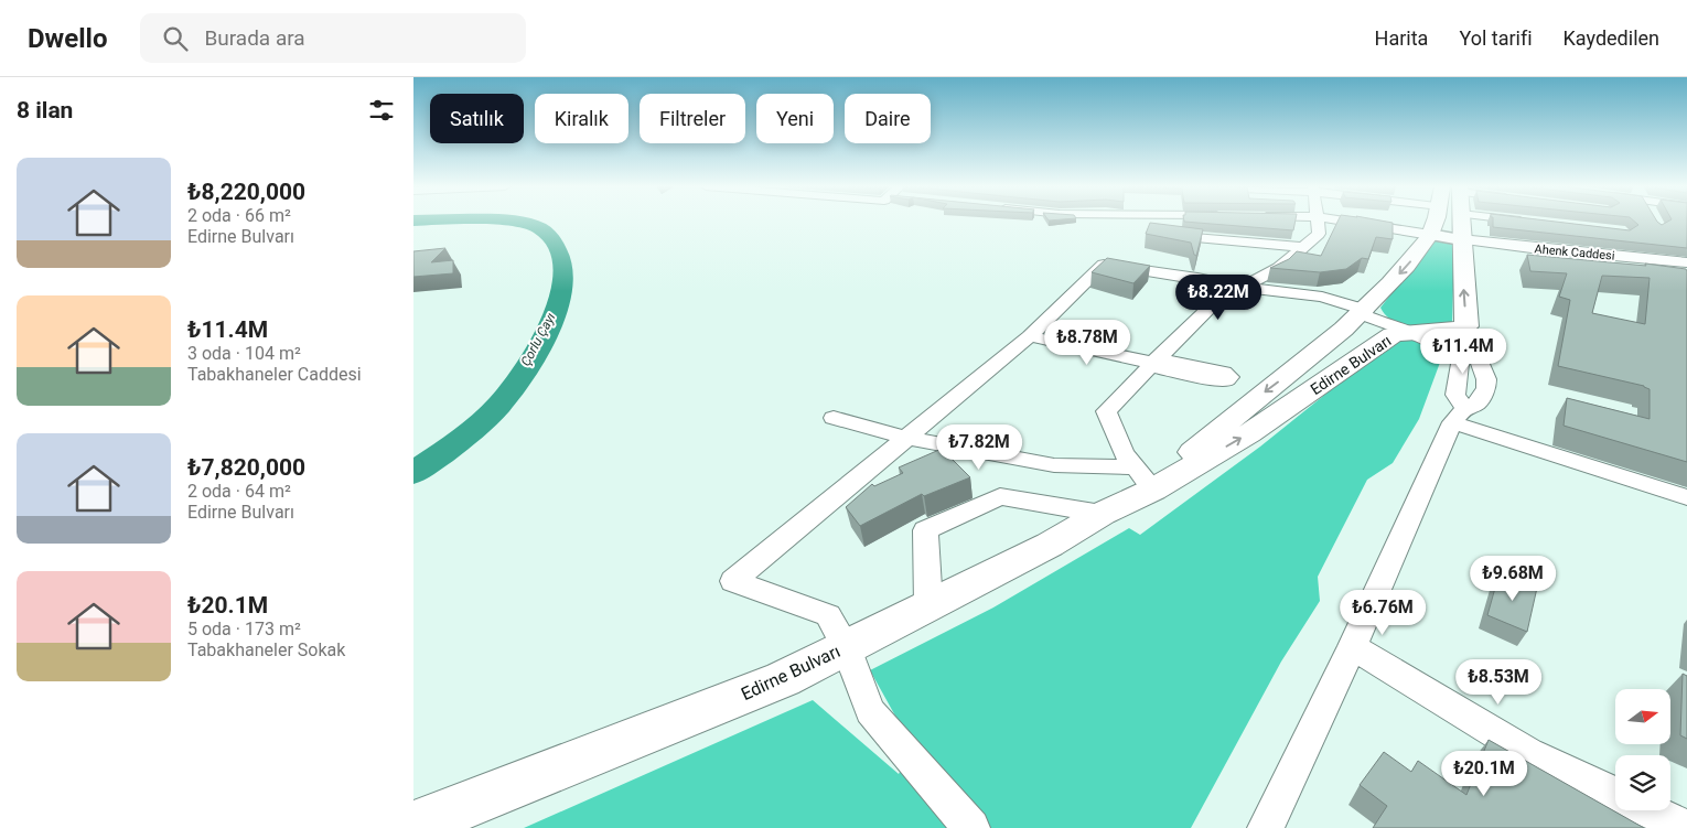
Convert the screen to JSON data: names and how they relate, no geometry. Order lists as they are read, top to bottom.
{
  "streets": {
    "highway": ["Edirne Bulvarı"],
    "street": ["Ahenk Caddesi"]
  },
  "water": ["Çorlu Çayı"],
  "north": "right",
  "page": {
    "header": "Dwello",
    "search": "Burada ara",
    "nav": ["Harita", "Yol tarifi", "Kaydedilen"],
    "heading": "8 ilan",
    "chip": [
      "Satılık",
      "Kiralık",
      "Filtreler",
      "Yeni",
      "Daire"
    ],
    "list": [
      {
        "name": "₺8,220,000",
        "note": "2 oda · 66 m² · Edirne Bulvarı"
      },
      {
        "name": "₺11.4M",
        "note": "3 oda · 104 m² · Tabakhaneler Caddesi"
      },
      {
        "name": "₺7,820,000",
        "note": "2 oda · 64 m² · Edirne Bulvarı"
      },
      {
        "name": "₺20.1M",
        "note": "5 oda · 173 m² · Tabakhaneler Sokak"
      }
    ],
    "price": [
      "₺8.22M",
      "₺8.78M",
      "₺11.4M",
      "₺7.82M",
      "₺9.68M",
      "₺6.76M",
      "₺8.53M",
      "₺20.1M"
    ]
  }
}
